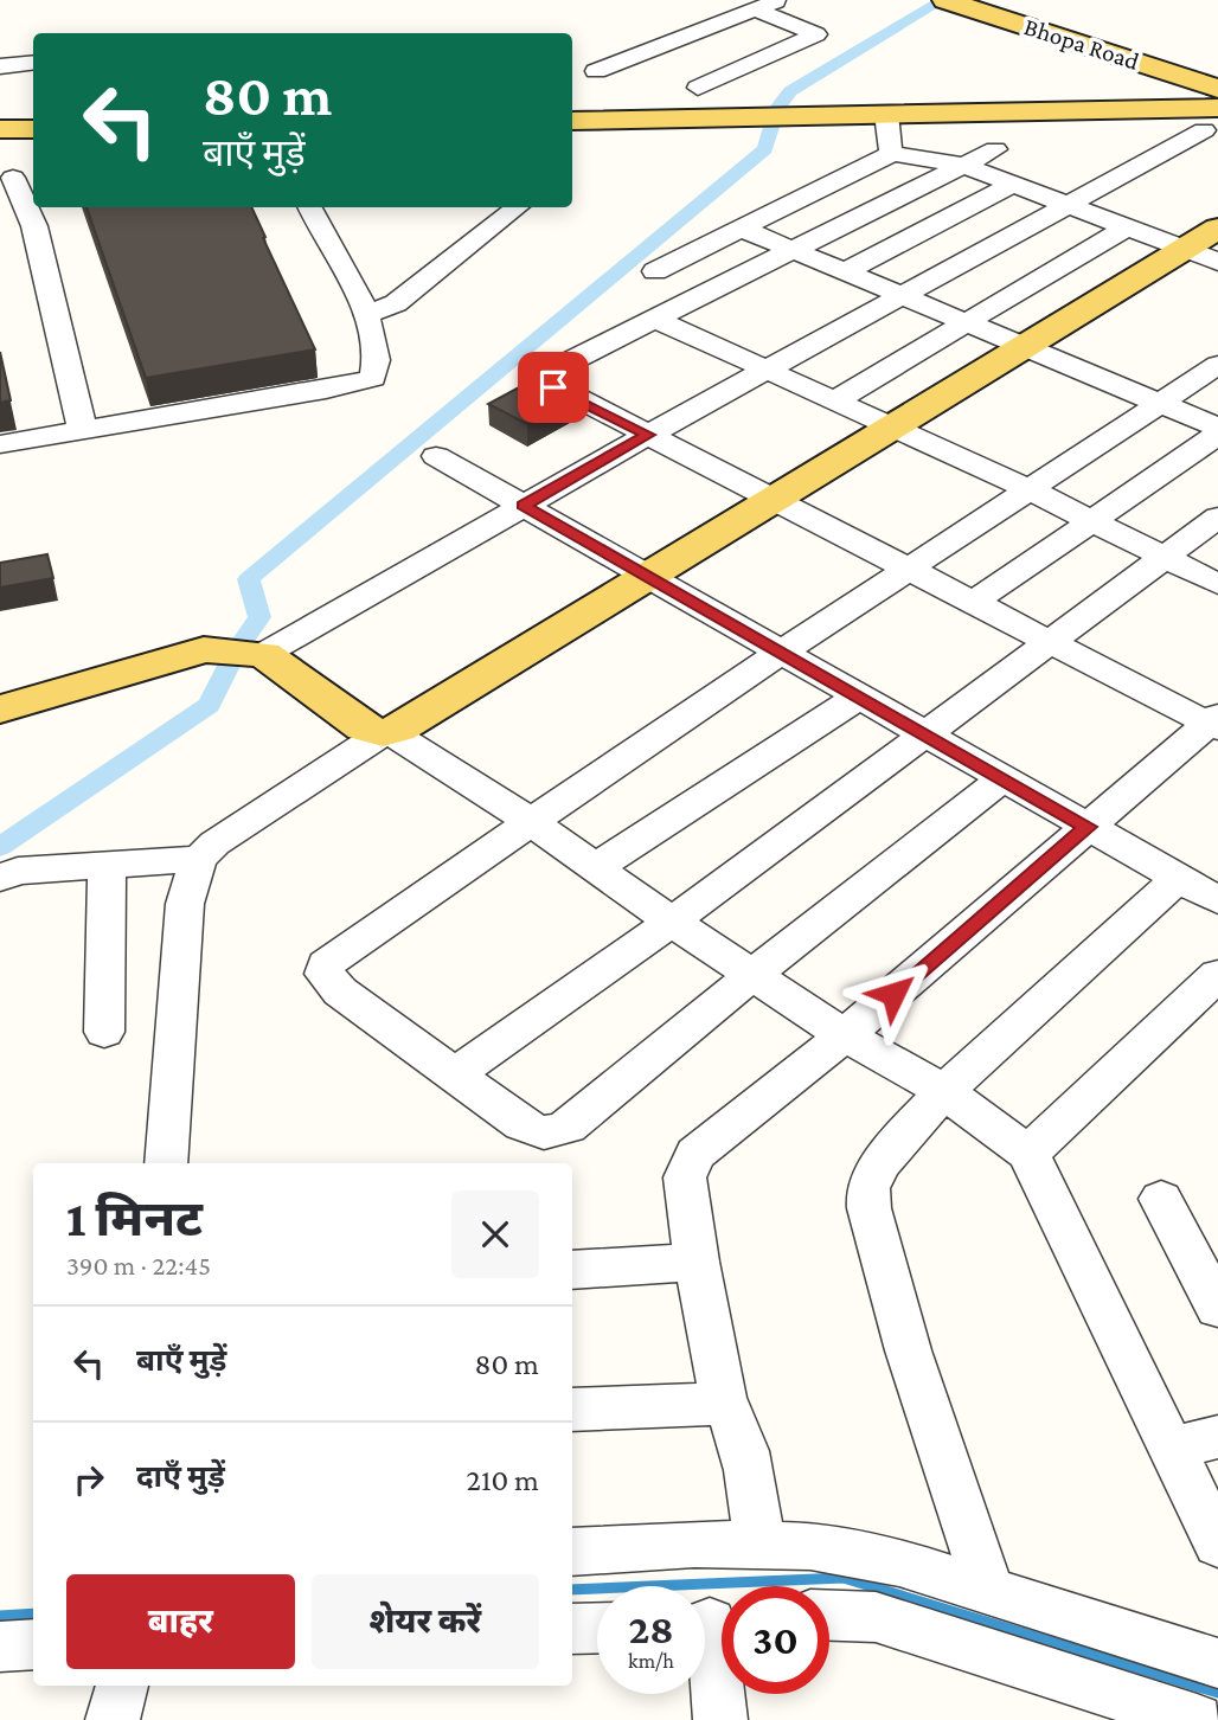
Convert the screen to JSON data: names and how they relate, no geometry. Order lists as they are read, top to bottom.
{
  "streets": {
    "main road": ["Bhopa Road"]
  },
  "page": {
    "turn": ["80 m", "बाएँ मुड़ें"],
    "heading": ["1 मिनट", "390 m · 22:45"],
    "list": [
      {
        "name": "बाएँ मुड़ें",
        "value": "80 m"
      },
      {
        "name": "दाएँ मुड़ें",
        "value": "210 m"
      }
    ],
    "buttons": ["बाहर", "शेयर करें"],
    "speed": "28 km/h",
    "limit": "30"
  }
}
